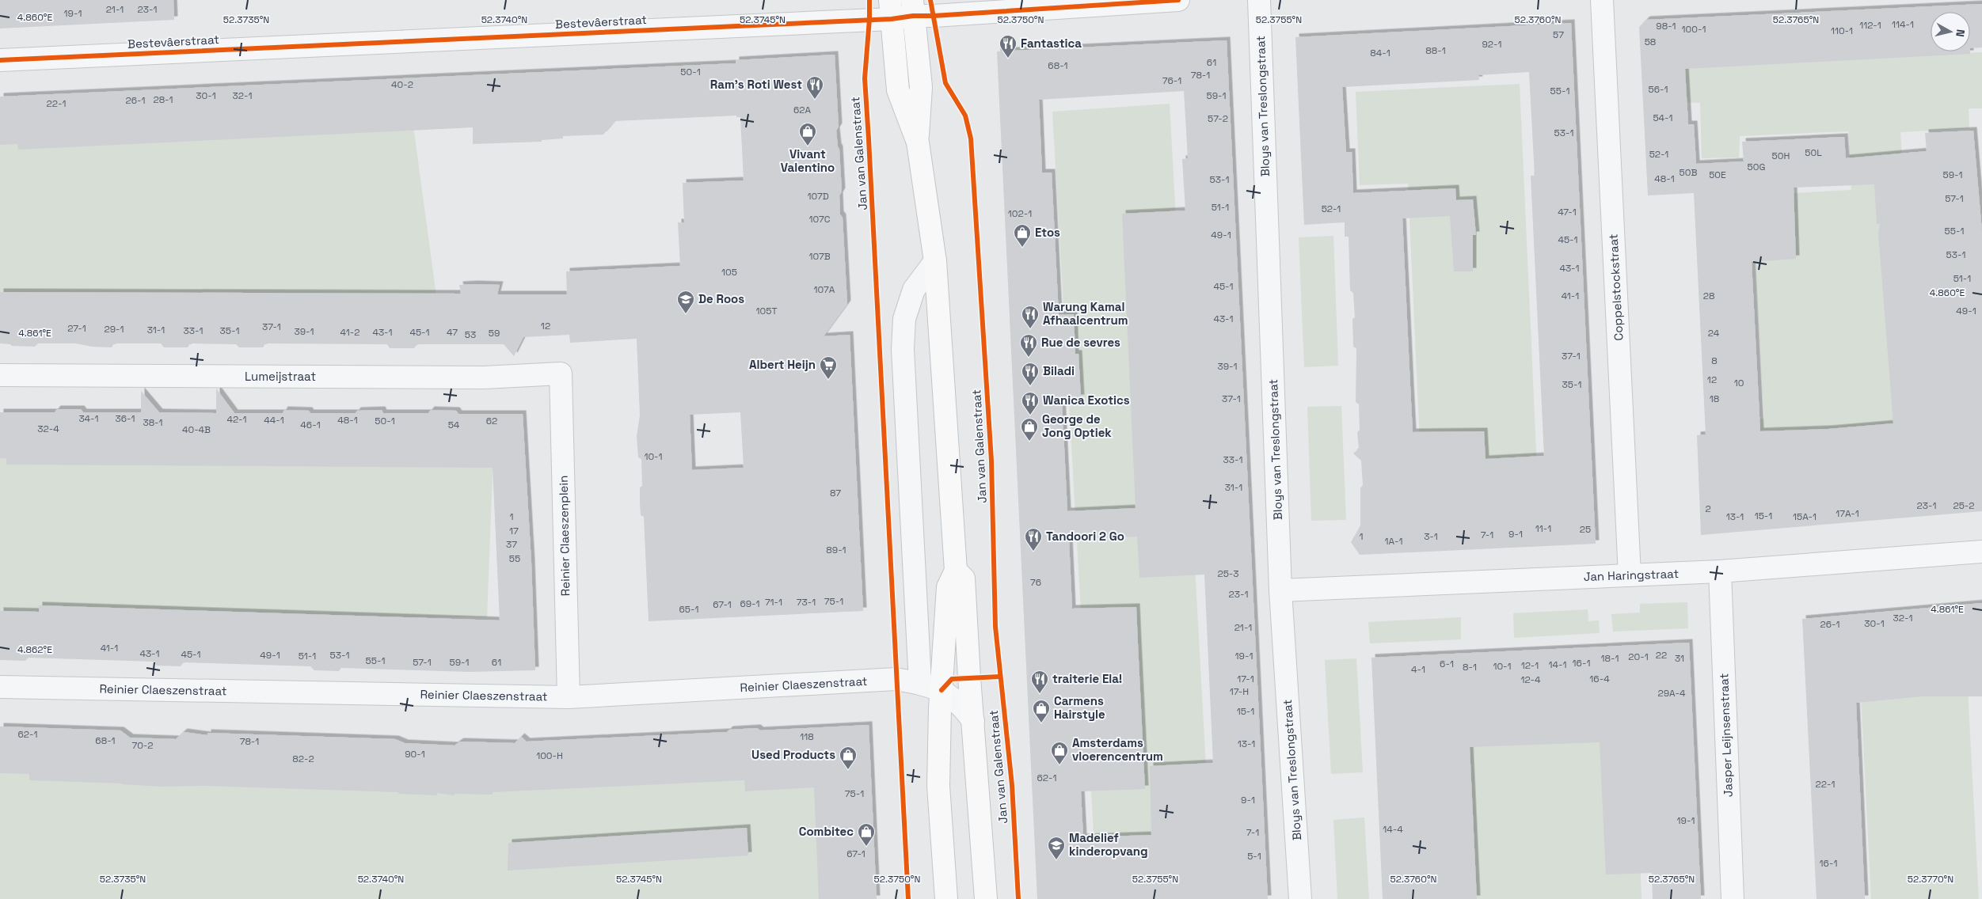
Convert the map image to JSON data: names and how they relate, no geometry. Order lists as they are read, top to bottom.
{
  "streets": {
    "main road": ["Jan van Galenstraat"],
    "street": [
      "Bestevâerstraat",
      "Bloys van Treslongstraat",
      "Coppelstockstraat",
      "Lumeijstraat",
      "Reinier Claeszenplein",
      "Jan Haringstraat",
      "Reinier Claeszenstraat",
      "Jasper Leijnsenstraat"
    ]
  },
  "crossings": [
    ["Bestevâerstraat", "Jan van Galenstraat"],
    ["Bloys van Treslongstraat", "Jan Haringstraat"],
    ["Jan van Galenstraat", "Reinier Claeszenstraat"],
    ["Coppelstockstraat", "Jan Haringstraat"],
    ["Lumeijstraat", "Reinier Claeszenplein"],
    ["Reinier Claeszenplein", "Reinier Claeszenstraat"],
    ["Jan Haringstraat", "Jasper Leijnsenstraat"]
  ],
  "places": {
    "restaurant": [
      "Fantastica",
      "Ram's Roti West",
      "Warung Kamal Afhaalcentrum",
      "Rue de sevres",
      "Biladi",
      "Wanica Exotics",
      "Tandoori 2 Go",
      "traiterie Ela!"
    ],
    "shop": [
      "Vivant Valentino",
      "Etos",
      "George de Jong Optiek",
      "Carmens Hairstyle",
      "Amsterdams vloerencentrum",
      "Used Products",
      "Combitec"
    ],
    "school or university": ["De Roos", "Madelief kinderopvang"],
    "supermarket": ["Albert Heijn"]
  },
  "house_numbers": [
    "21-1",
    "23-1",
    "19-1",
    "114-1",
    "112-1",
    "98-1",
    "100-1",
    "110-1",
    "57",
    "58",
    "92-1",
    "88-1",
    "84-1",
    "61",
    "68-1",
    "50-1",
    "78-1",
    "76-1",
    "40-2",
    "56-1",
    "55-1",
    "30-1",
    "32-1",
    "59-1",
    "28-1",
    "26-1",
    "22-1",
    "62A",
    "54-1",
    "57-2",
    "53-1",
    "50L",
    "52-1",
    "50H",
    "50G",
    "50B",
    "50E",
    "59-1",
    "48-1",
    "53-1",
    "107D",
    "57-1",
    "51-1",
    "52-1",
    "47-1",
    "102-1",
    "107C",
    "55-1",
    "49-1",
    "45-1",
    "53-1",
    "107B",
    "43-1",
    "105",
    "51-1",
    "45-1",
    "107A",
    "41-1",
    "28",
    "105T",
    "49-1",
    "43-1",
    "12",
    "37-1",
    "27-1",
    "29-1",
    "31-1",
    "33-1",
    "35-1",
    "39-1",
    "41-2",
    "43-1",
    "45-1",
    "47",
    "59",
    "24",
    "53",
    "37-1",
    "8",
    "39-1",
    "12",
    "10",
    "35-1",
    "37-1",
    "18",
    "34-1",
    "36-1",
    "42-1",
    "44-1",
    "48-1",
    "50-1",
    "62",
    "38-1",
    "46-1",
    "54",
    "32-4",
    "40-4B",
    "10-1",
    "33-1",
    "31-1",
    "87",
    "23-1",
    "25-2",
    "2",
    "17A-1",
    "15-1",
    "1",
    "13-1",
    "15A-1",
    "11-1",
    "25",
    "17",
    "9-1",
    "7-1",
    "1",
    "3-1",
    "1A-1",
    "37",
    "89-1",
    "55",
    "25-3",
    "76",
    "23-1",
    "75-1",
    "71-1",
    "73-1",
    "69-1",
    "67-1",
    "65-1",
    "32-1",
    "30-1",
    "26-1",
    "21-1",
    "41-1",
    "43-1",
    "45-1",
    "49-1",
    "53-1",
    "22",
    "51-1",
    "19-1",
    "20-1",
    "18-1",
    "31",
    "55-1",
    "57-1",
    "59-1",
    "61",
    "16-1",
    "6-1",
    "14-1",
    "12-1",
    "10-1",
    "8-1",
    "4-1",
    "17-1",
    "16-4",
    "12-4",
    "17-H",
    "29A-4",
    "15-1",
    "62-1",
    "118",
    "68-1",
    "78-1",
    "13-1",
    "70-2",
    "90-1",
    "100-H",
    "82-2",
    "62-1",
    "22-1",
    "75-1",
    "9-1",
    "19-1",
    "14-4",
    "7-1",
    "67-1",
    "5-1",
    "16-1"
  ],
  "north": "right",
  "coordinates": [
    "4.860°E",
    "52.3735°N",
    "52.3740°N",
    "52.3745°N",
    "52.3750°N",
    "52.3755°N",
    "52.3760°N",
    "52.3765°N",
    "4.861°E",
    "4.862°E",
    "52.3770°N"
  ]
}
